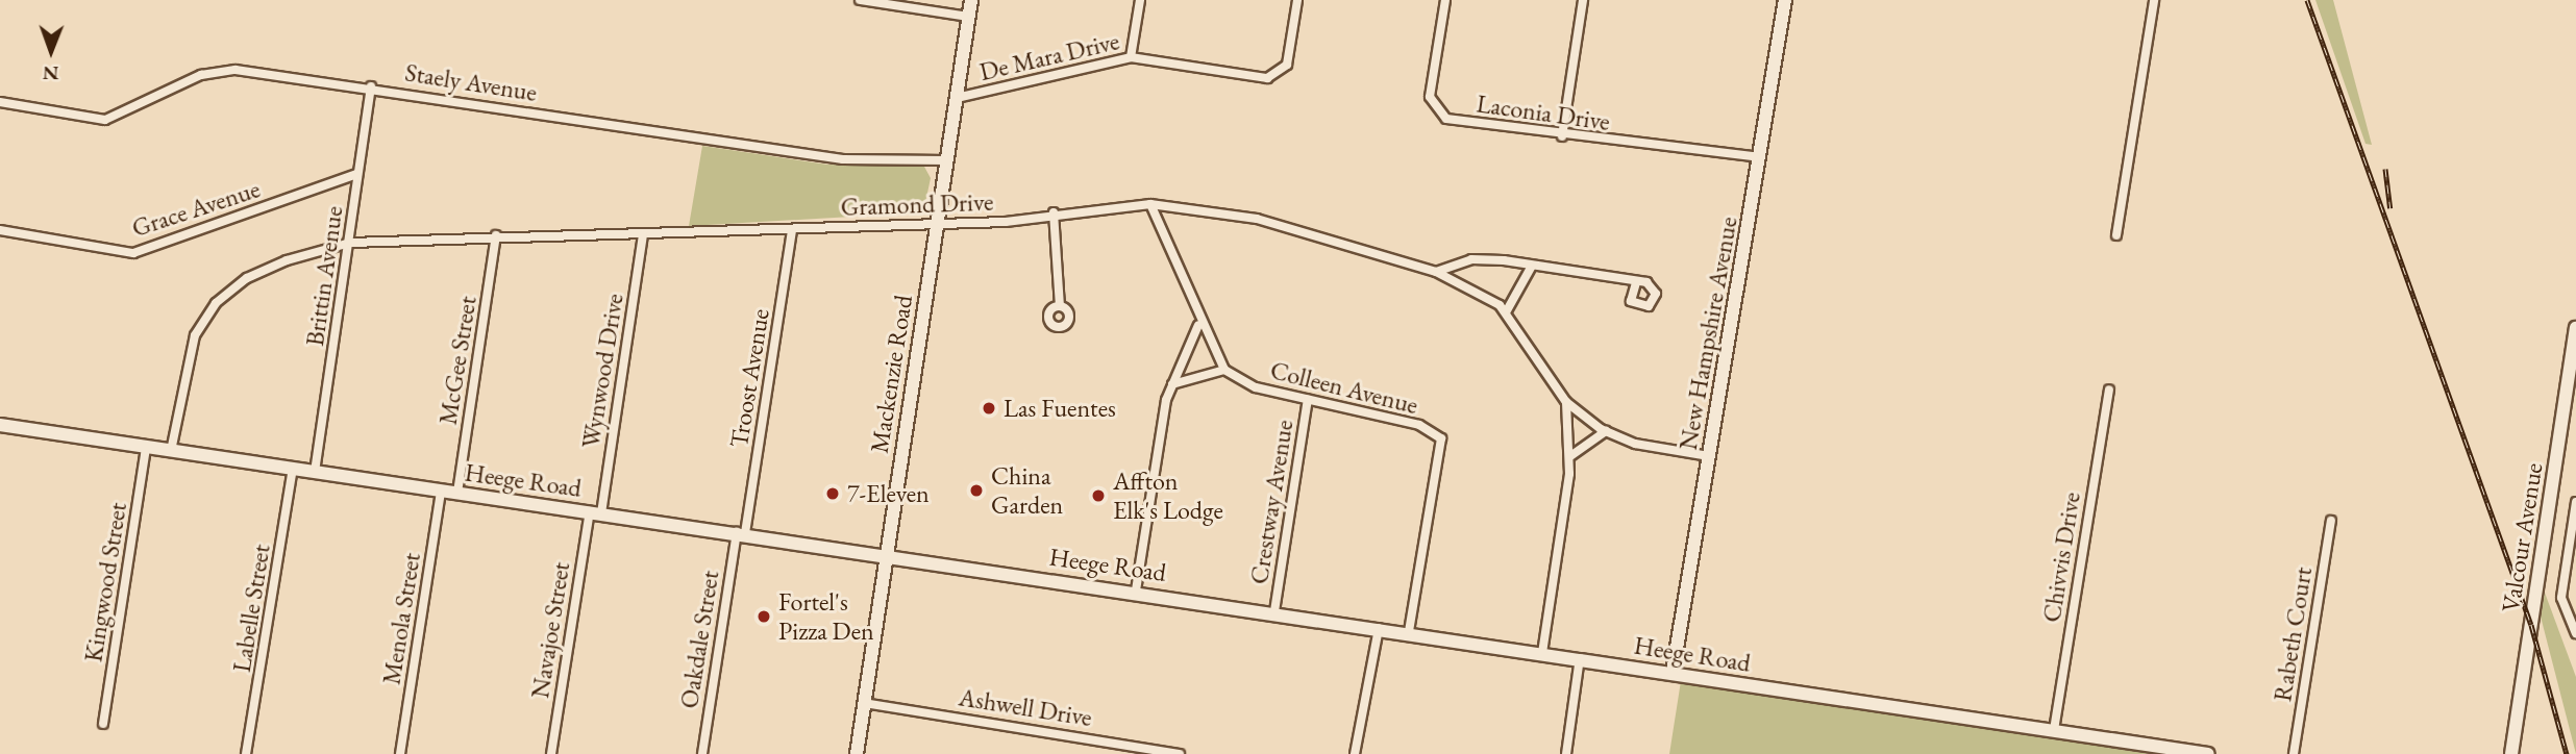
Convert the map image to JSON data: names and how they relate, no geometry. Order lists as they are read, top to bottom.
{
  "streets": {
    "street": [
      "De Mara Drive",
      "Staely Avenue",
      "Laconia Drive",
      "Gramond Drive",
      "Grace Avenue",
      "Brittin Avenue",
      "New Hampshire Avenue",
      "McGee Street",
      "Wynwood Drive",
      "Mackenzie Road",
      "Troost Avenue",
      "Colleen Avenue",
      "Heege Road",
      "Crestway Avenue",
      "Valcour Avenue",
      "Chivvis Drive",
      "Kingwood Street",
      "Labelle Street",
      "Menola Street",
      "Navajoe Street",
      "Rabeth Court",
      "Oakdale Street",
      "Ashwell Drive"
    ]
  },
  "crossings": [
    ["De Mara Drive", "Mackenzie Road"],
    ["Staely Avenue", "Brittin Avenue"],
    ["Staely Avenue", "Mackenzie Road"],
    ["Laconia Drive", "New Hampshire Avenue"],
    ["Gramond Drive", "Brittin Avenue"],
    ["Gramond Drive", "New Hampshire Avenue"],
    ["Gramond Drive", "McGee Street"],
    ["Gramond Drive", "Wynwood Drive"],
    ["Gramond Drive", "Mackenzie Road"],
    ["Gramond Drive", "Troost Avenue"],
    ["Gramond Drive", "Heege Road"],
    ["Grace Avenue", "Brittin Avenue"],
    ["Brittin Avenue", "Heege Road"],
    ["New Hampshire Avenue", "Heege Road"],
    ["McGee Street", "Heege Road"],
    ["Wynwood Drive", "Heege Road"],
    ["Wynwood Drive", "Navajoe Street"],
    ["Mackenzie Road", "Heege Road"],
    ["Mackenzie Road", "Ashwell Drive"],
    ["Troost Avenue", "Heege Road"],
    ["Troost Avenue", "Oakdale Street"],
    ["Colleen Avenue", "Heege Road"],
    ["Colleen Avenue", "Crestway Avenue"],
    ["Heege Road", "Crestway Avenue"],
    ["Heege Road", "Chivvis Drive"],
    ["Heege Road", "Kingwood Street"],
    ["Heege Road", "Labelle Street"],
    ["Heege Road", "Menola Street"],
    ["Heege Road", "Navajoe Street"],
    ["Heege Road", "Oakdale Street"]
  ],
  "places": [
    "Las Fuentes",
    "China Garden",
    "7-Eleven",
    "Affton Elk's Lodge",
    "Fortel's Pizza Den"
  ],
  "north": "bottom"
}
